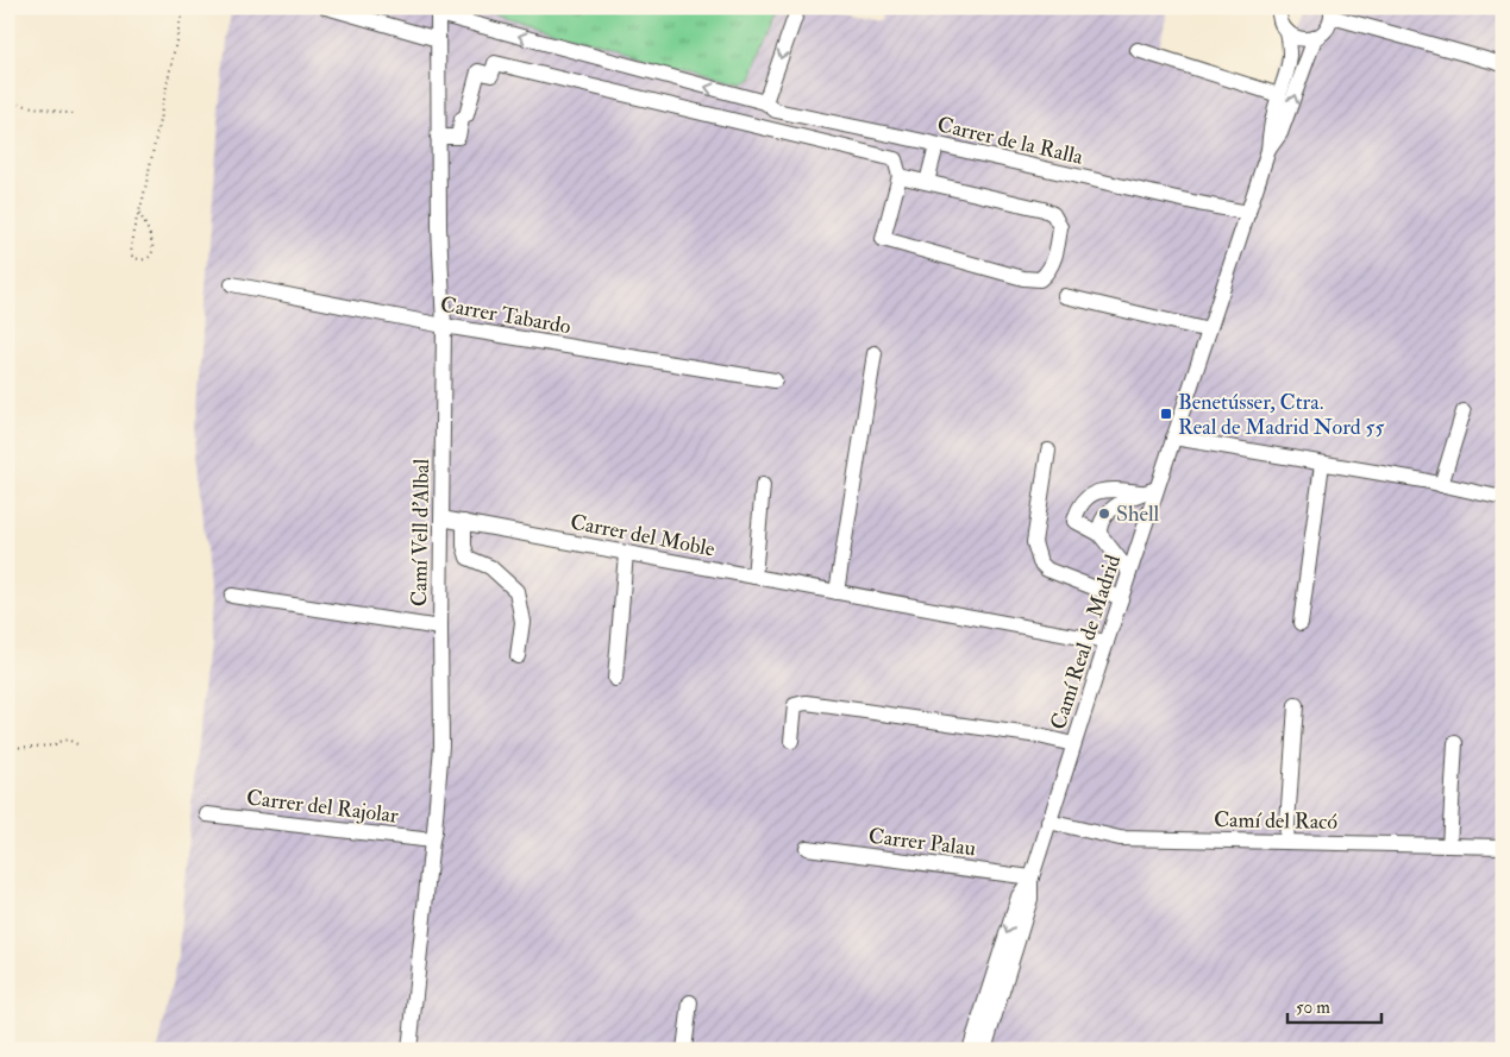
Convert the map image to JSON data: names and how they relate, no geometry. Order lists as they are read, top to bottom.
{
  "streets": {
    "street": [
      "Carrer de la Ralla",
      "Carrer Tabardo",
      "Camí Vell d'Albal",
      "Carrer del Moble",
      "Camí Real de Madrid",
      "Carrer del Rajolar",
      "Camí del Racó",
      "Carrer Palau"
    ]
  },
  "crossings": [
    ["Carrer de la Ralla", "Camí Vell d'Albal"],
    ["Carrer de la Ralla", "Camí Real de Madrid"],
    ["Carrer Tabardo", "Camí Vell d'Albal"],
    ["Camí Vell d'Albal", "Carrer del Moble"],
    ["Camí Vell d'Albal", "Carrer del Rajolar"],
    ["Carrer del Moble", "Camí Real de Madrid"],
    ["Camí Real de Madrid", "Camí del Racó"],
    ["Camí Real de Madrid", "Carrer Palau"]
  ],
  "one_way": ["Carrer de la Ralla"],
  "places": {
    "transit": ["Benetússer, Ctra. Real de Madrid Nord 55"],
    "other": ["Shell"]
  },
  "scale_bar": "50 m"
}
